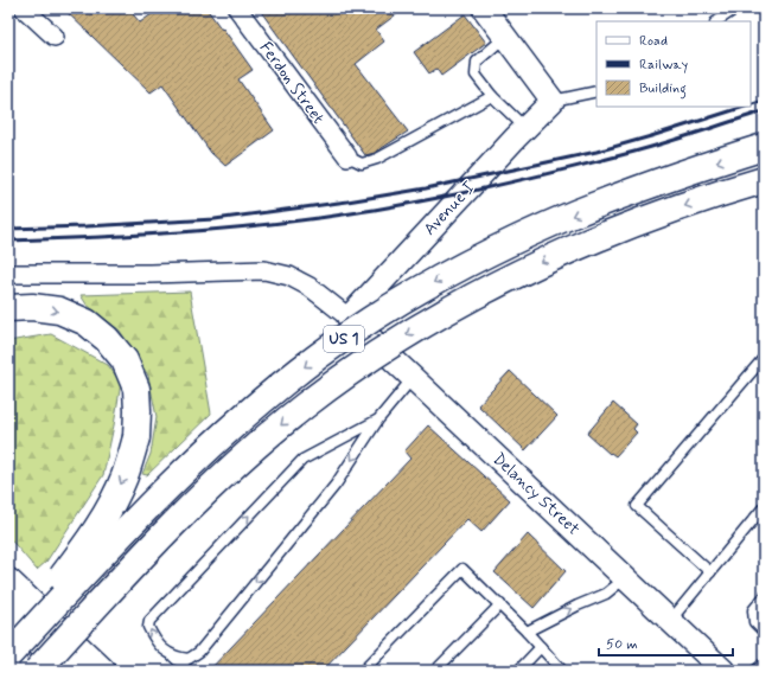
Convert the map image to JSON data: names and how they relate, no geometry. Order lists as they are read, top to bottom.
{
  "streets": {
    "main road": ["US 1"],
    "street": ["Ferdon Street", "Avenue I", "Delancy Street"]
  },
  "crossings": [
    ["Avenue I", "Delancy Street"]
  ],
  "legend": ["Road", "Railway", "Building"],
  "scale_bar": "50 m"
}
